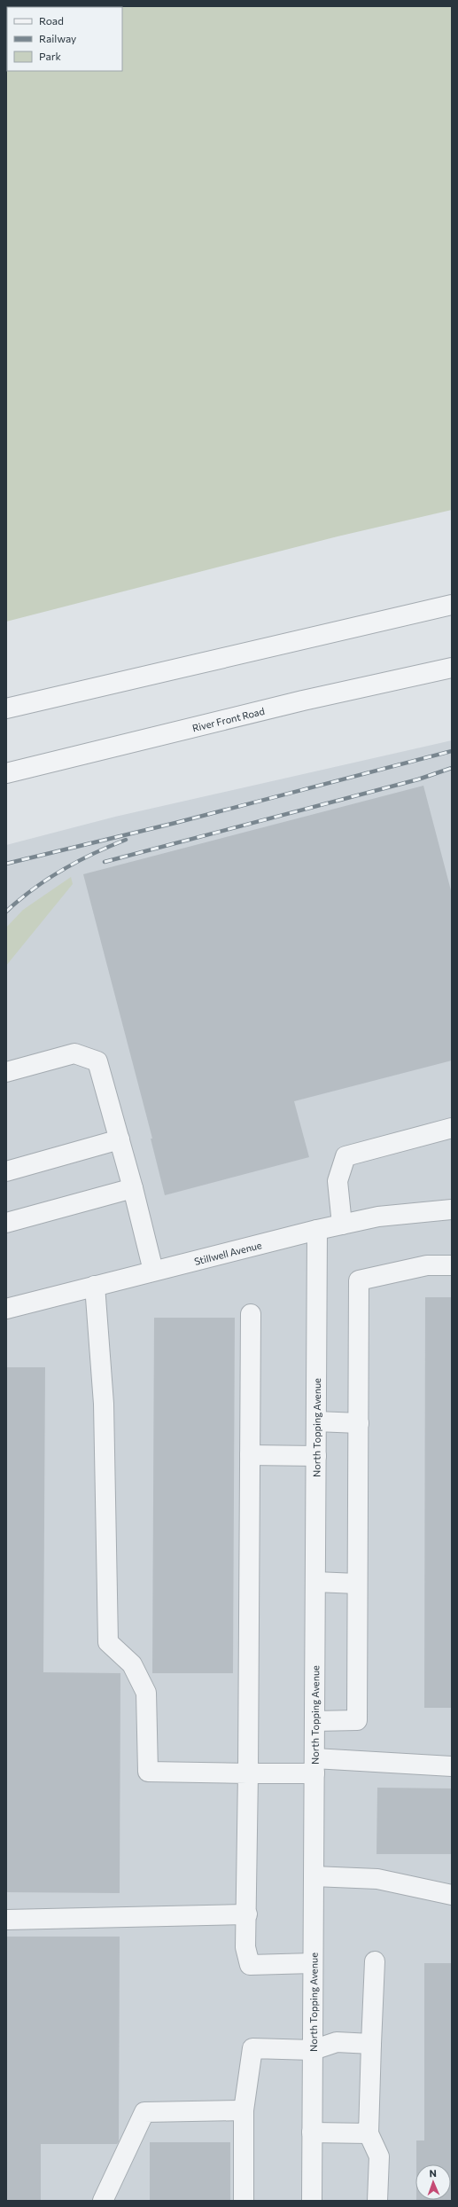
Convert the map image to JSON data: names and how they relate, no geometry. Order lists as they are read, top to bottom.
{
  "streets": {
    "street": ["River Front Road", "Stillwell Avenue", "North Topping Avenue"]
  },
  "crossings": [
    ["Stillwell Avenue", "North Topping Avenue"]
  ],
  "legend": ["Road", "Railway", "Park"],
  "north": "top"
}
